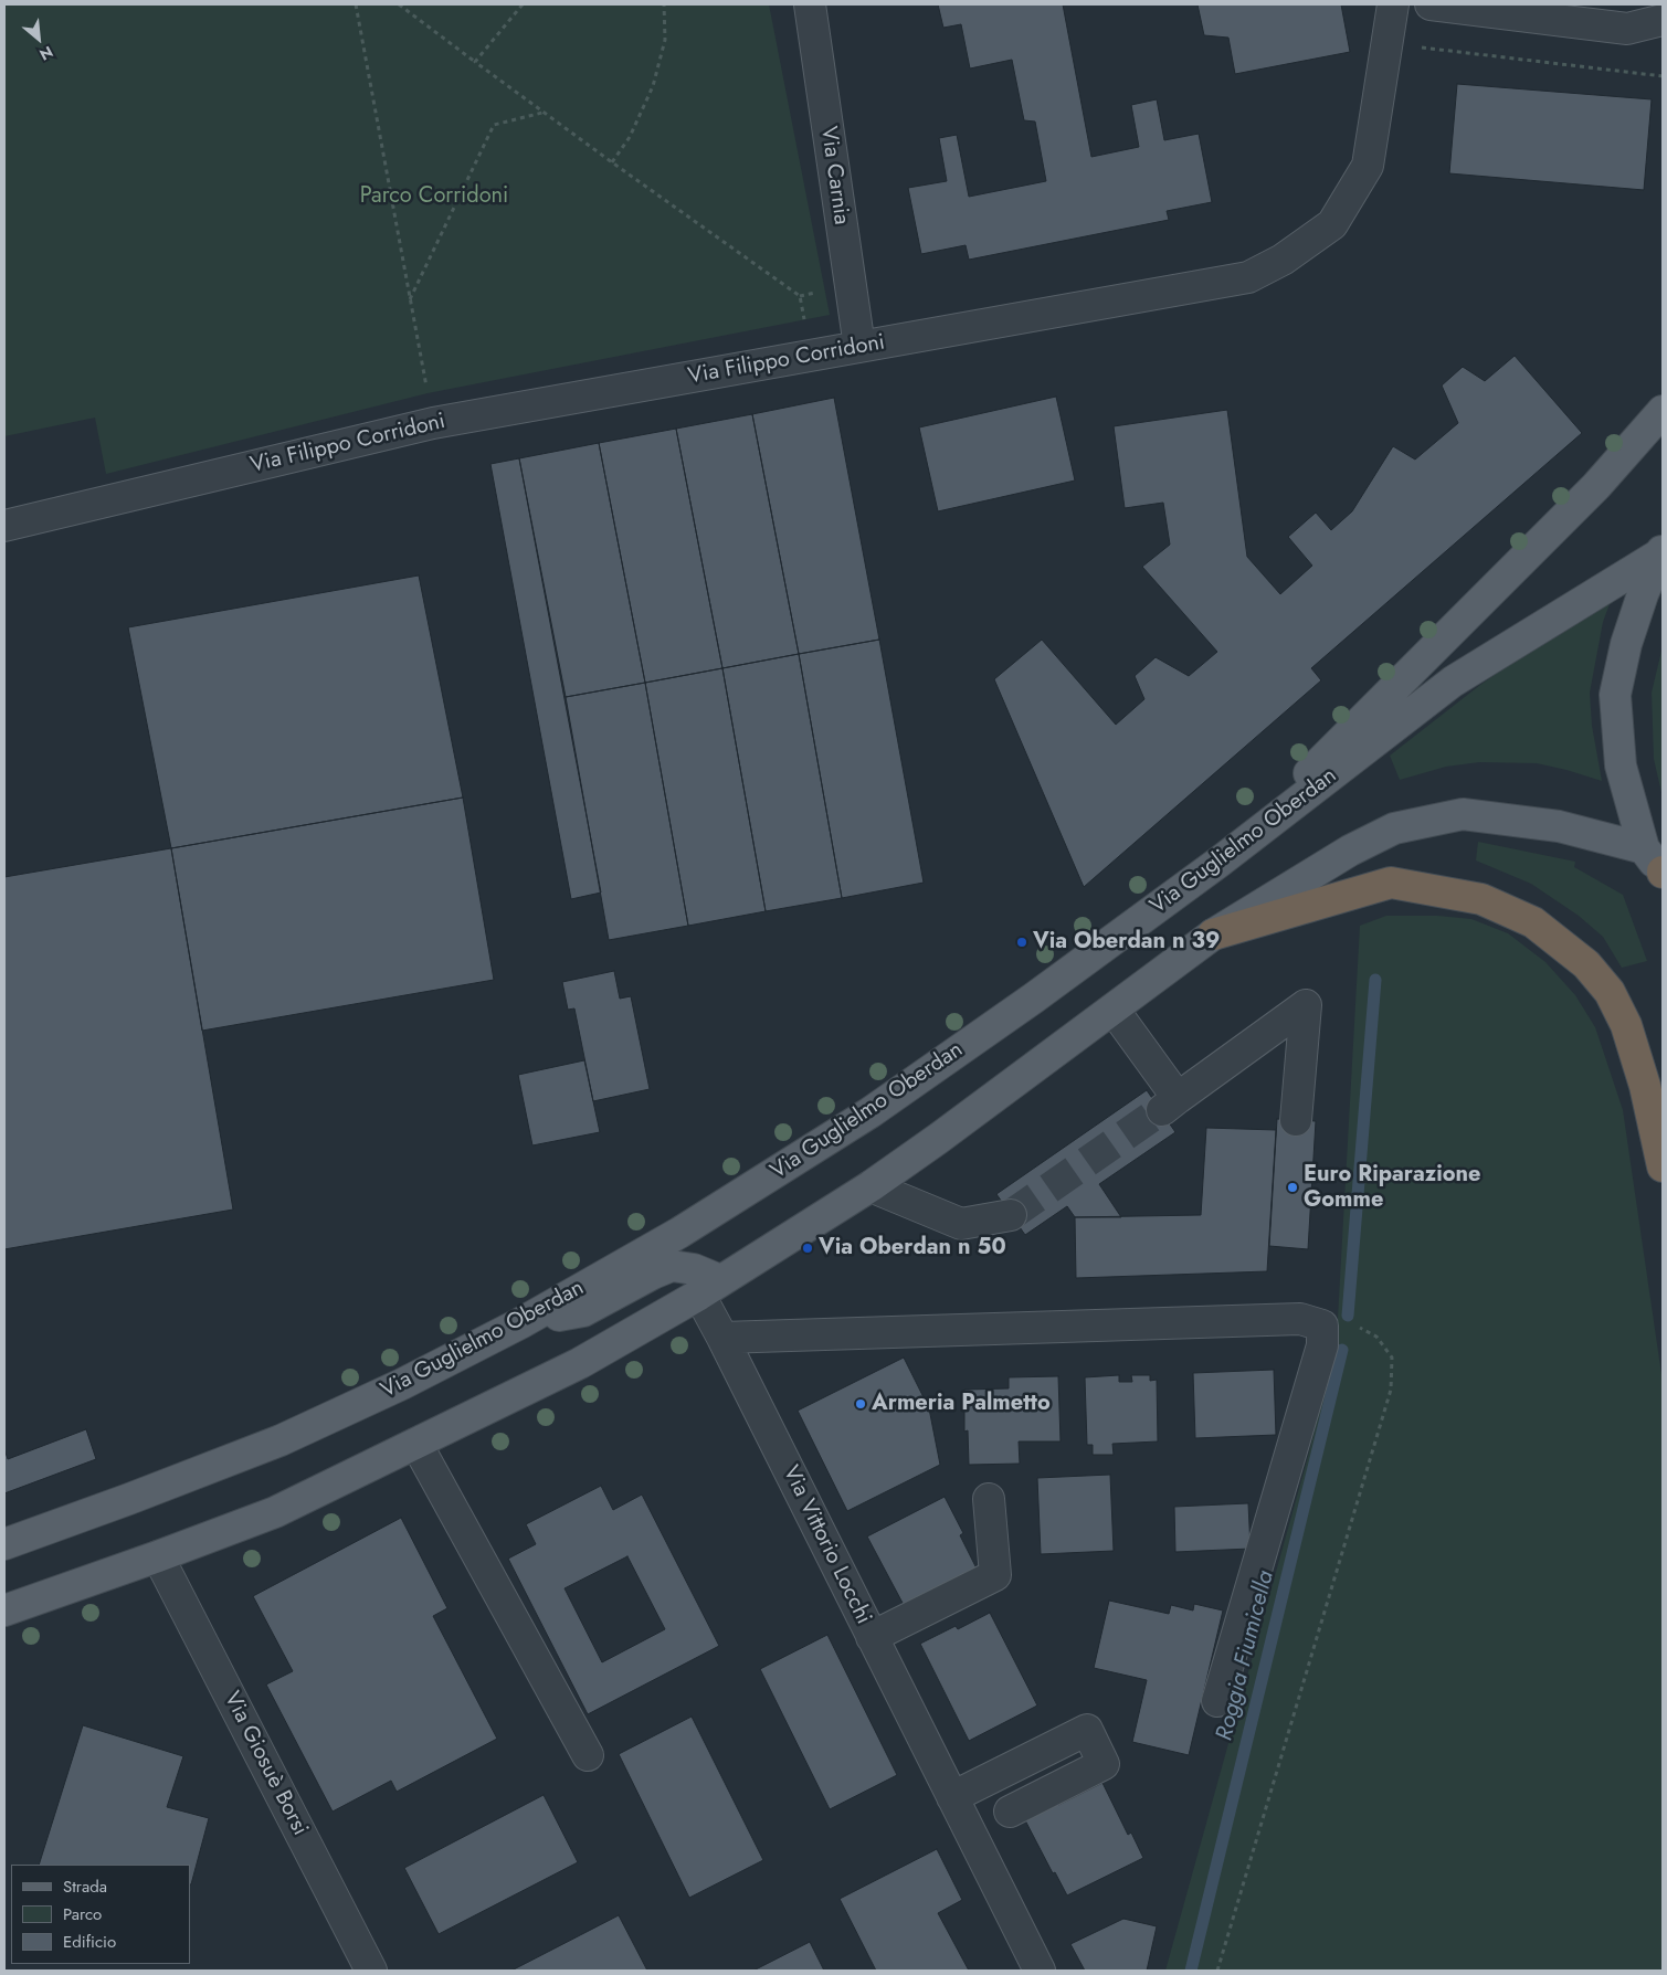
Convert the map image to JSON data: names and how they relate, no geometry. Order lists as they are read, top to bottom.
{
  "streets": {
    "main road": ["Via Guglielmo Oberdan"],
    "street": [
      "Via Carnia",
      "Via Filippo Corridoni",
      "Via Vittorio Locchi",
      "Via Giosuè Borsi"
    ]
  },
  "crossings": [
    ["Via Carnia", "Via Filippo Corridoni"]
  ],
  "water": ["Roggia Fiumicella"],
  "parks": ["Parco Corridoni"],
  "places": [
    "Via Oberdan n 39",
    "Euro Riparazione Gomme",
    "Via Oberdan n 50",
    "Armeria Palmetto"
  ],
  "legend": ["Strada", "Parco", "Edificio"],
  "north": "bottom right"
}
